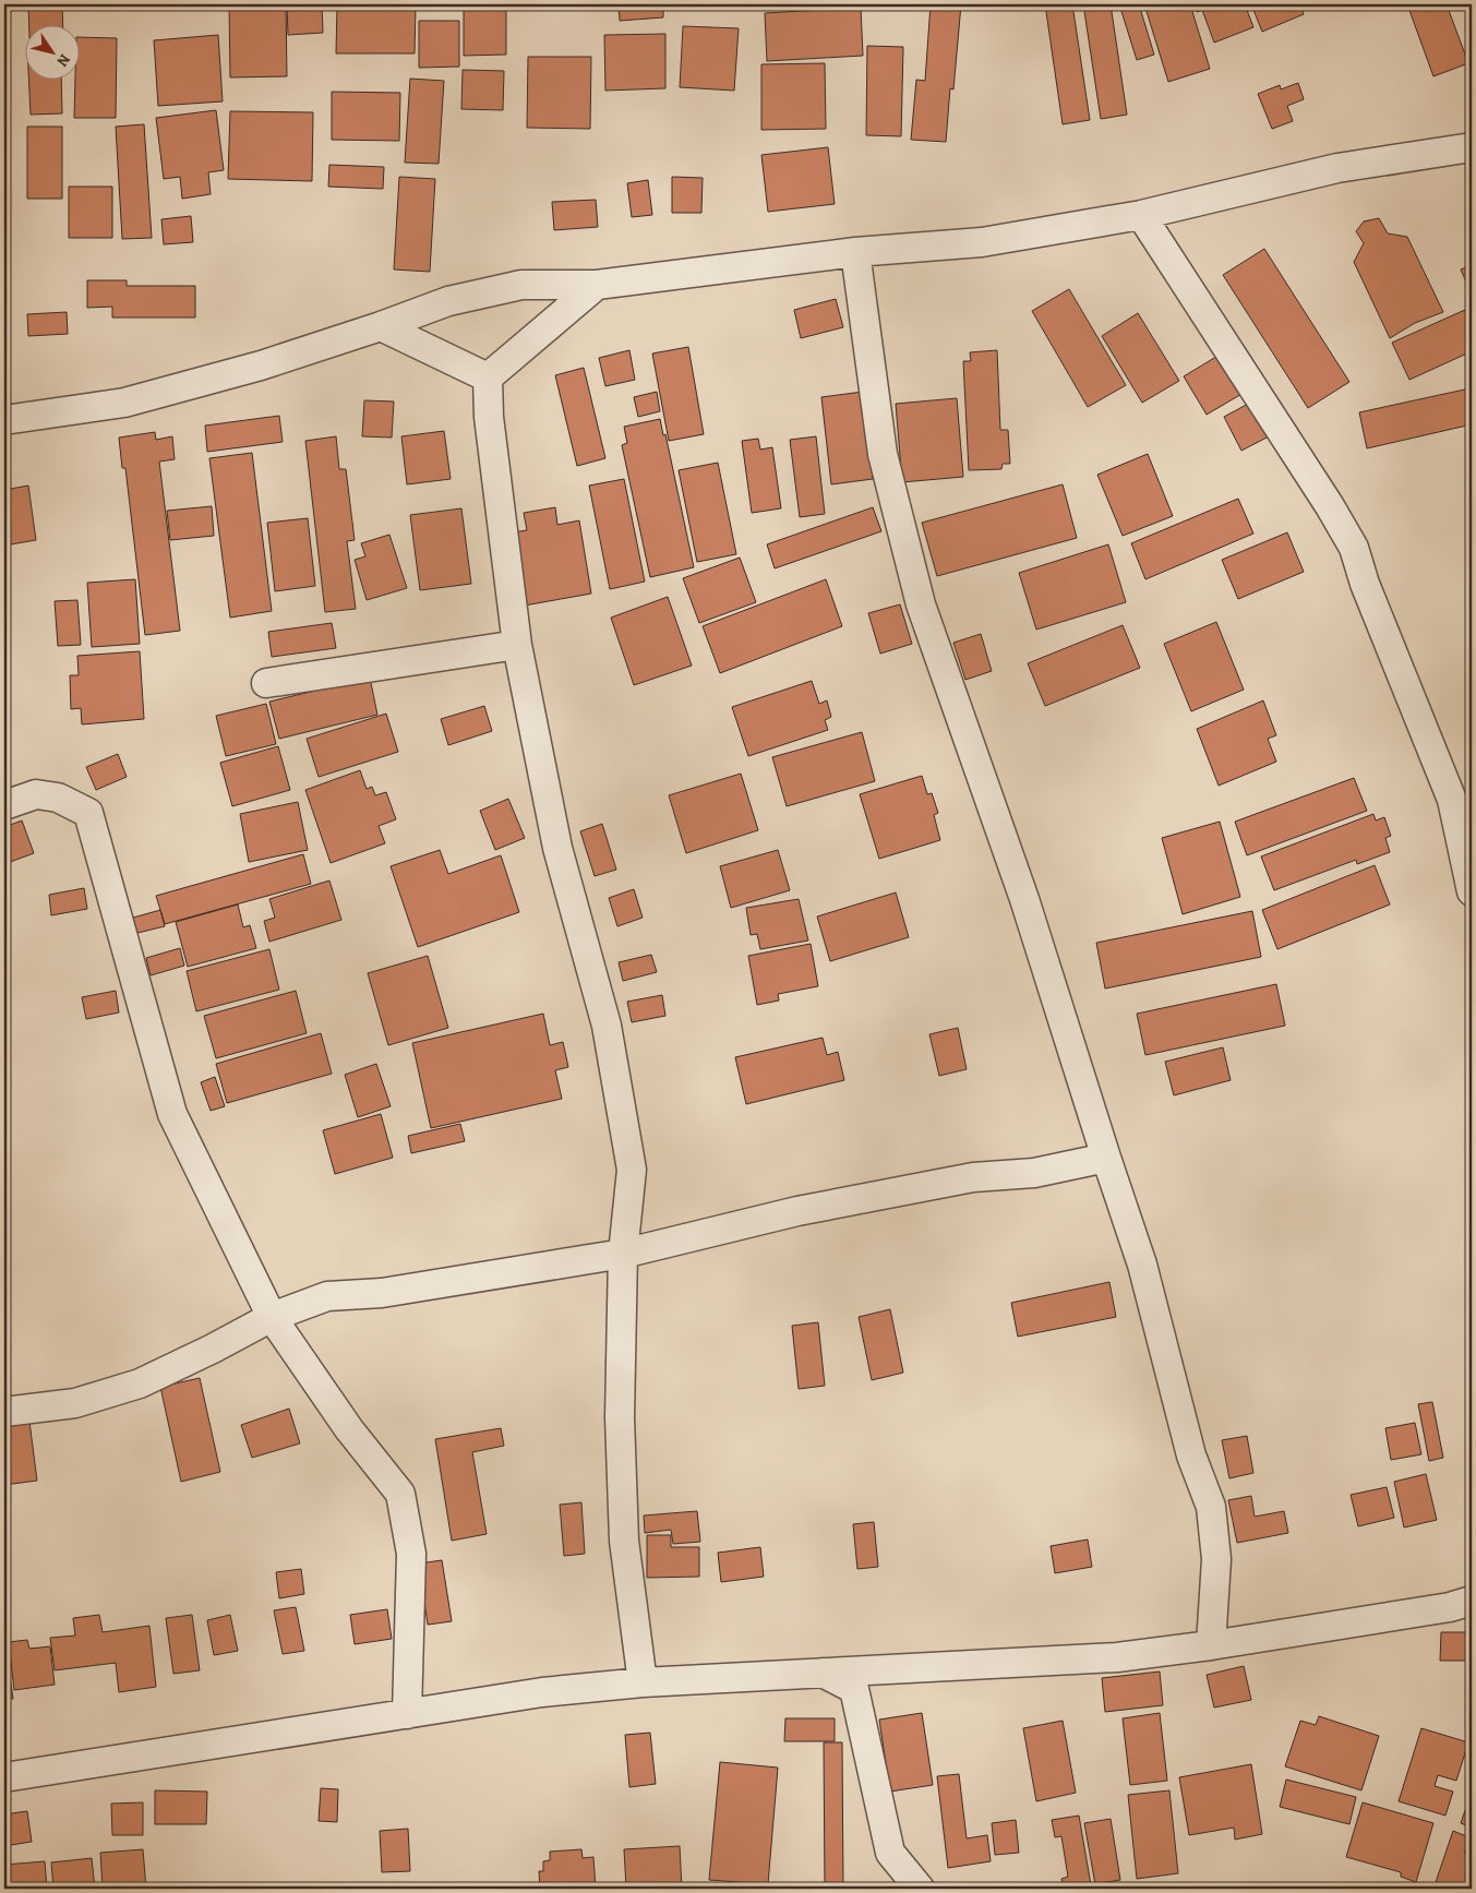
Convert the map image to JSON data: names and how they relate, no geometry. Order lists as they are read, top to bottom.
{
  "north": "bottom right"
}
